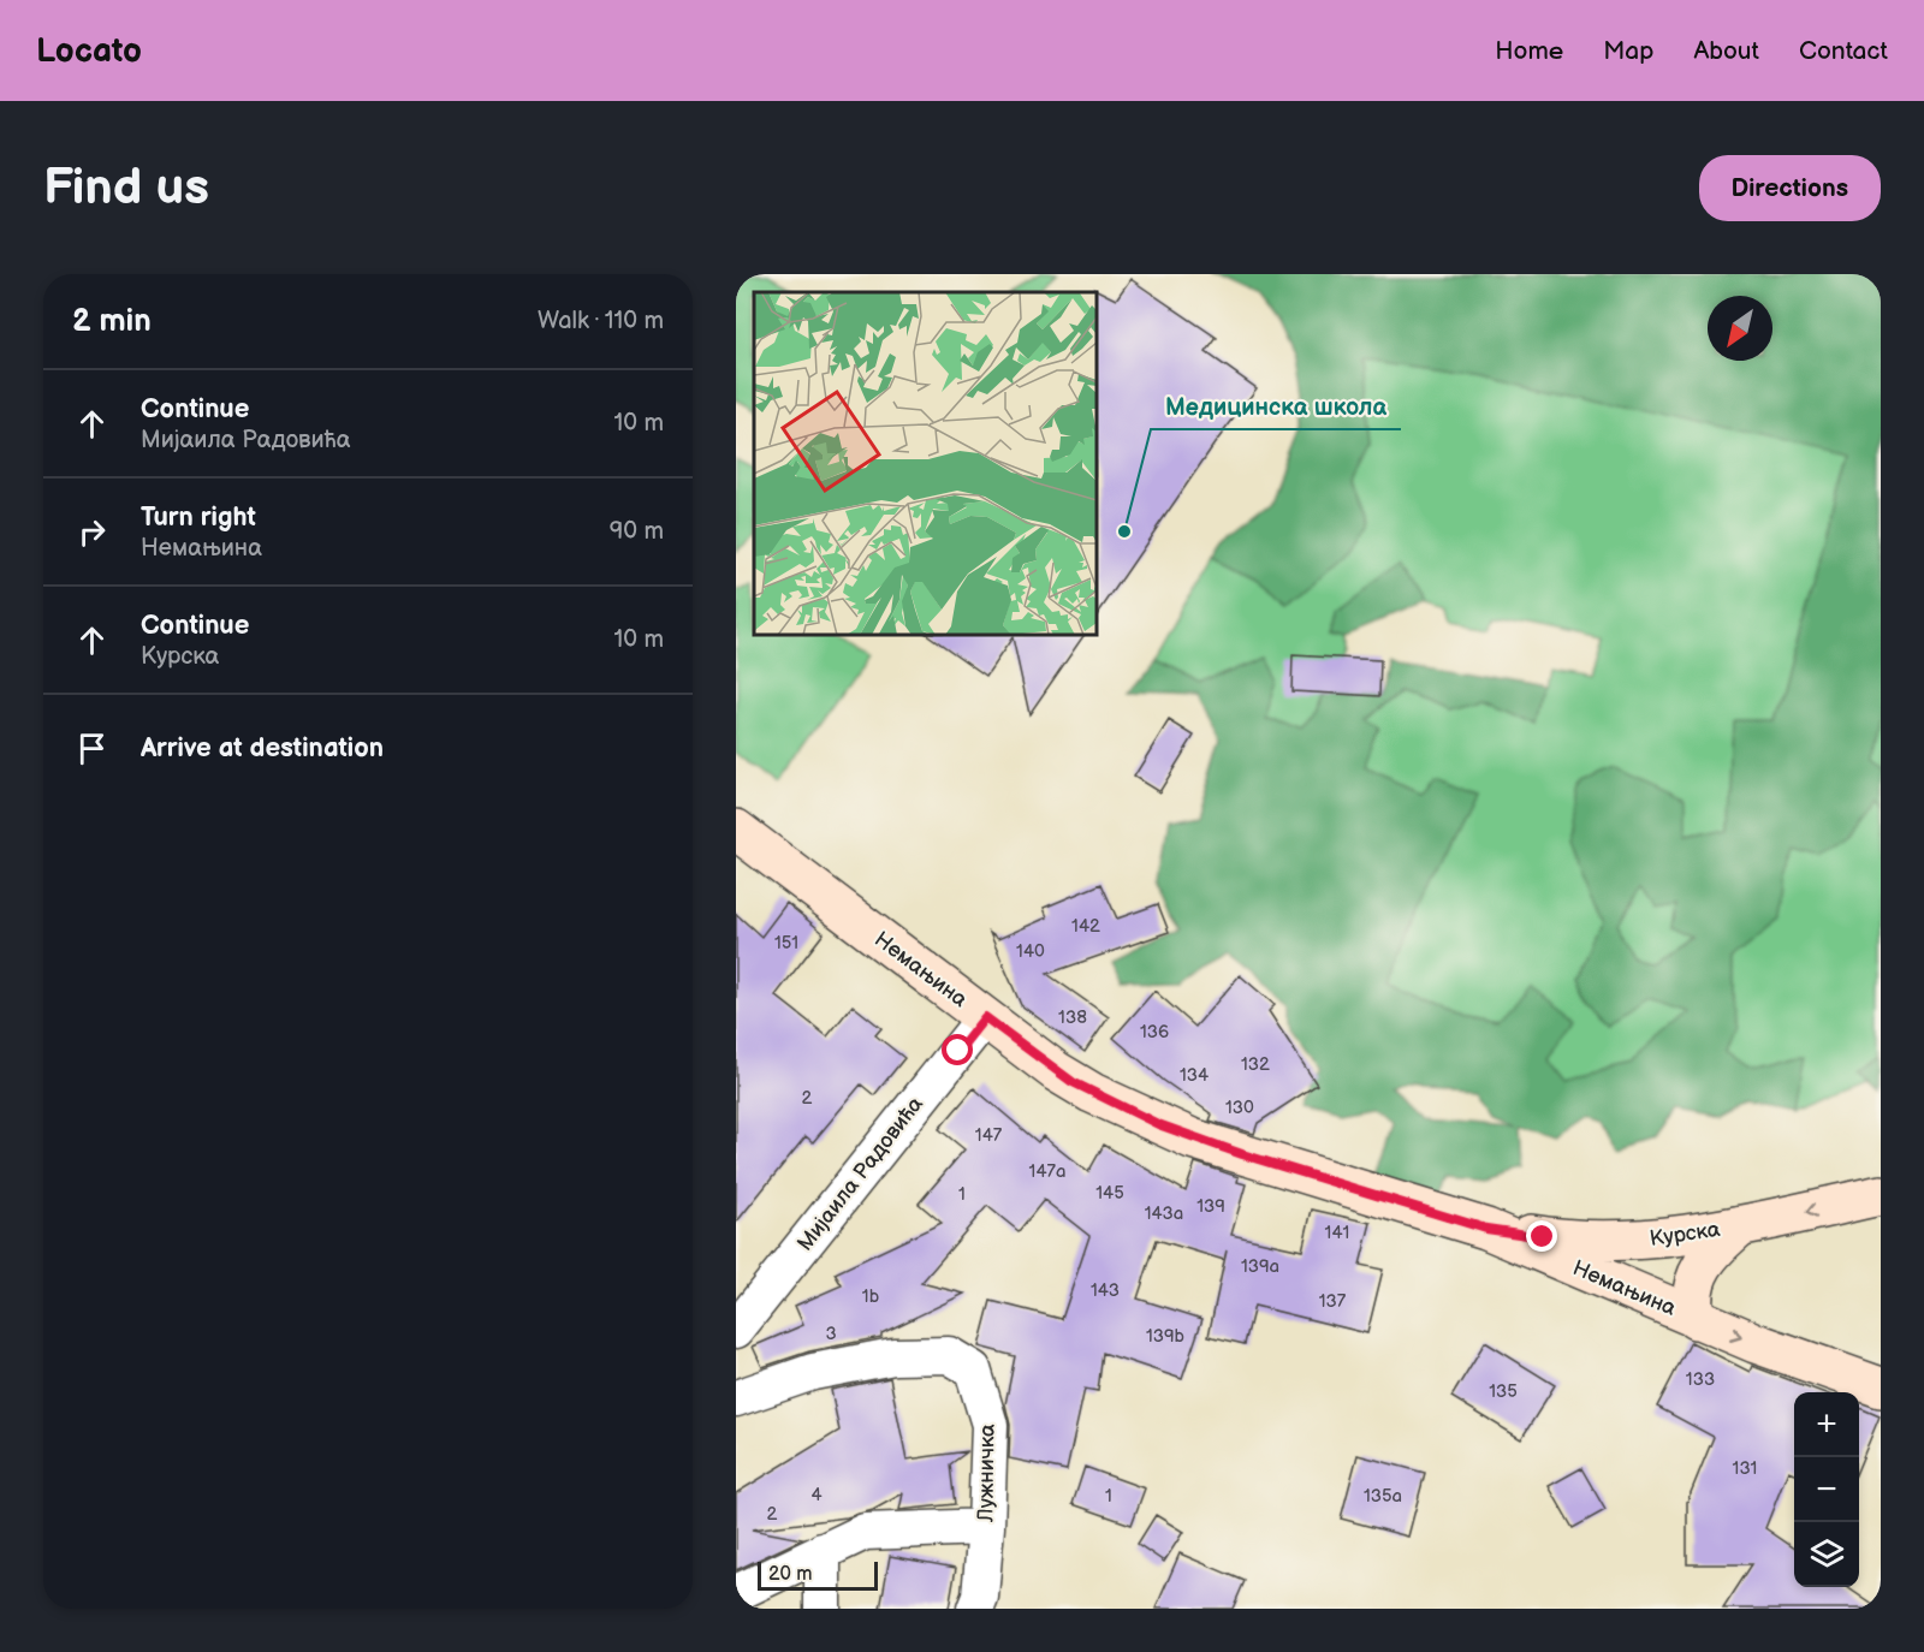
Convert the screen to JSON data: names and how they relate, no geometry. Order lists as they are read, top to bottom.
{
  "streets": {
    "main road": ["Немањина", "Курска"],
    "street": ["Мијаила Радовића", "Лужничка"]
  },
  "crossings": [
    ["Немањина", "Мијаила Радовића"],
    ["Немањина", "Курска"]
  ],
  "one_way": ["Курска"],
  "places": ["Медицинска школа"],
  "house_numbers": [
    "142",
    "151",
    "140",
    "138",
    "136",
    "132",
    "134",
    "2",
    "130",
    "147",
    "147a",
    "145",
    "1",
    "139",
    "143a",
    "141",
    "139a",
    "143",
    "1b",
    "137",
    "3",
    "139b",
    "133",
    "135",
    "131",
    "4",
    "1",
    "135a",
    "2"
  ],
  "scale_bar": "20 m",
  "north": "bottom left",
  "page": {
    "header": "Locato",
    "nav": [
      "Home",
      "Map",
      "About",
      "Contact"
    ],
    "buttons": "Directions",
    "title": "Find us",
    "heading": ["2 min", "Walk · 110 m"],
    "list": [
      ["Continue", "Мијаила Радовића", "10 m"],
      ["Turn right", "Немањина", "90 m"],
      ["Continue", "Курска", "10 m"],
      "Arrive at destination"
    ],
    "map_buttons": ["+", "−"],
    "scale": "20 m"
  }
}
